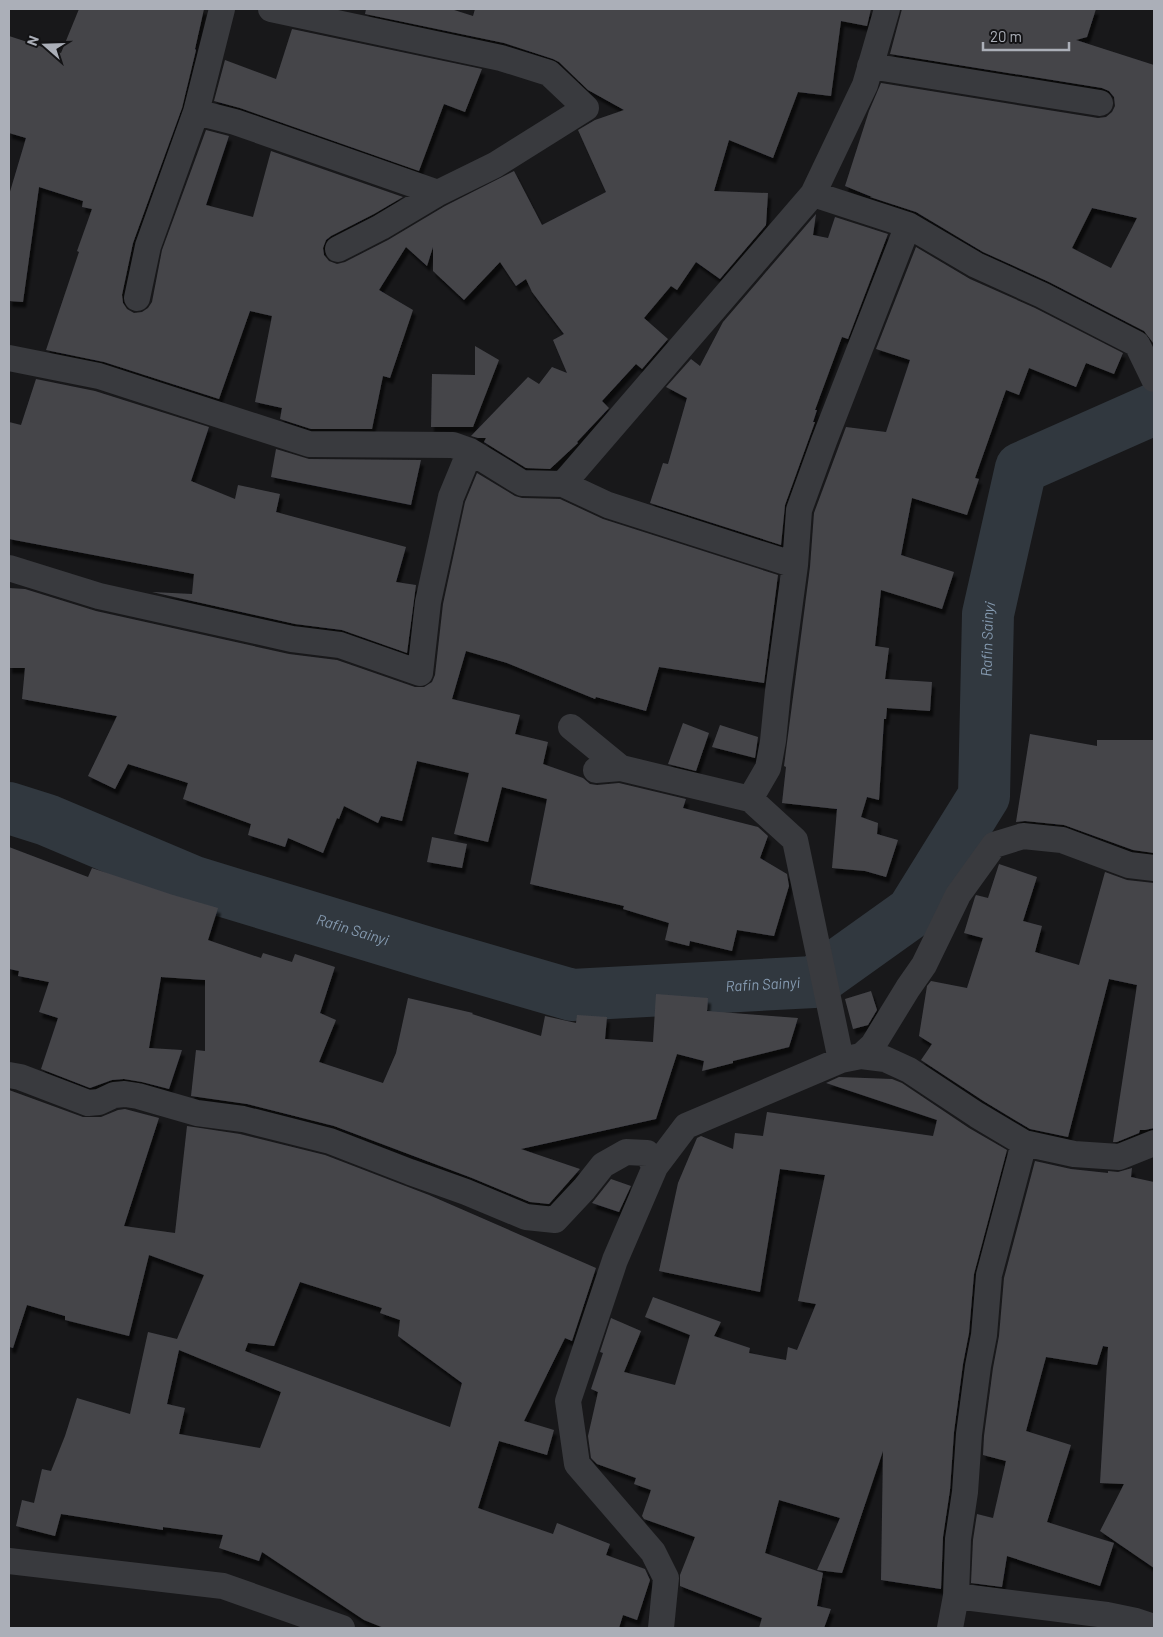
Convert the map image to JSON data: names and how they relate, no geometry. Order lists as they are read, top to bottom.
{
  "water": ["Rafin Sainyi"],
  "scale_bar": "20 m",
  "north": "left"
}
